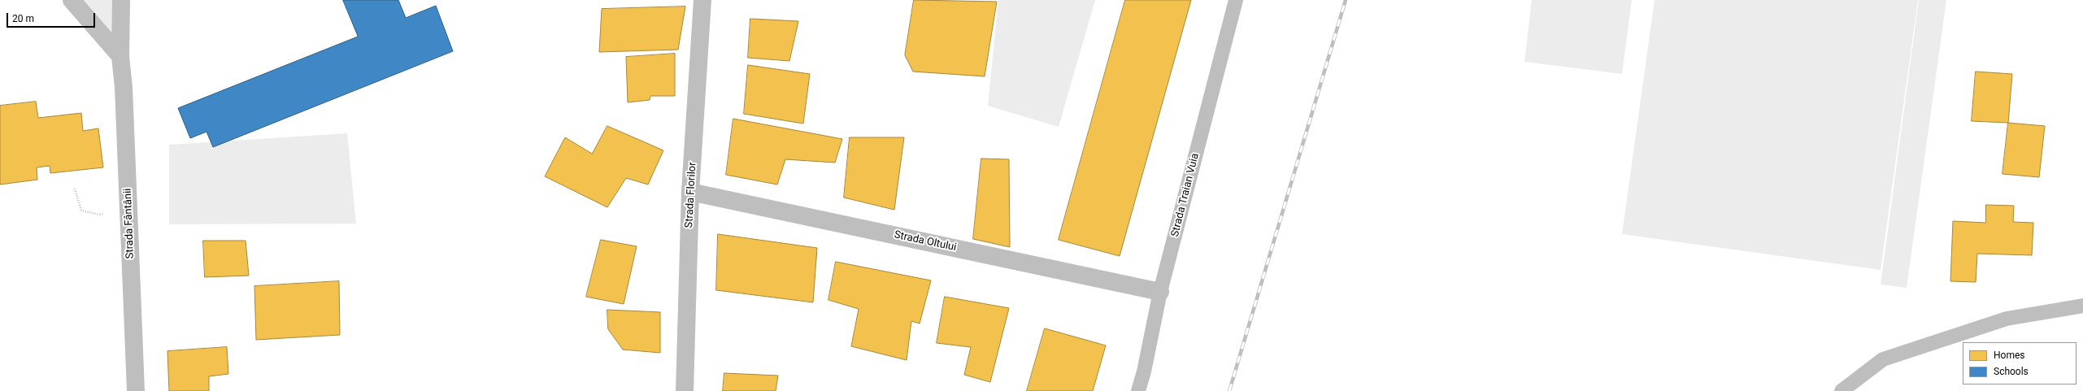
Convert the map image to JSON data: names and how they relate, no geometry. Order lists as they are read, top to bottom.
{
  "streets": {
    "street": ["Strada Florilor", "Strada Fântânii", "Strada Oltului"],
    "lane": ["Strada Traian Vuia"]
  },
  "crossings": [
    ["Strada Florilor", "Strada Oltului"],
    ["Strada Traian Vuia", "Strada Oltului"]
  ],
  "legend": ["Homes", "Schools"],
  "scale_bar": "20 m"
}
